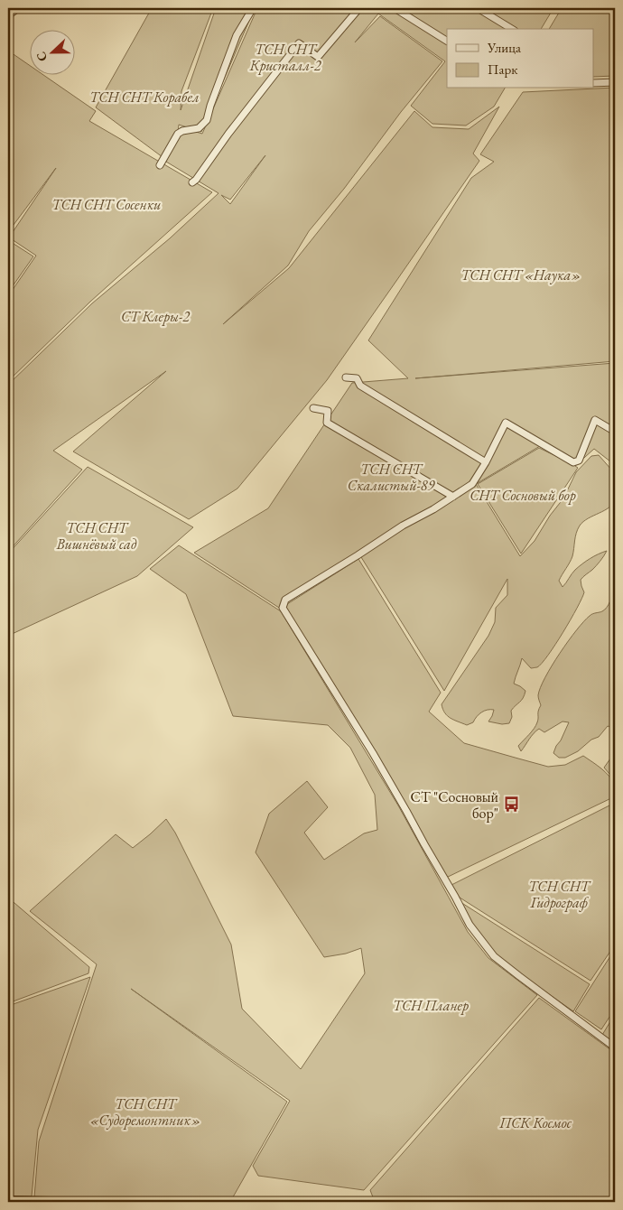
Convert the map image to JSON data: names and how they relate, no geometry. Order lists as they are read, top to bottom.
{
  "parks": [
    "ТСН СНТ Кристалл-2",
    "ТСН СНТ Корабел",
    "ТСН СНТ Сосенки",
    "ТСН СНТ «Наука»",
    "СТ Клеры-2",
    "ТСН СНТ Скалистый-89",
    "СНТ Сосновый бор",
    "ТСН СНТ Вишнёвый сад",
    "ТСН СНТ Гидрограф",
    "ТСН Планер",
    "ТСН СНТ «Судоремонтник»",
    "ПСК Космос"
  ],
  "places": {
    "bus stop": ["СТ \"Сосновый бор\""]
  },
  "legend": ["Улица", "Парк"],
  "north": "left"
}
